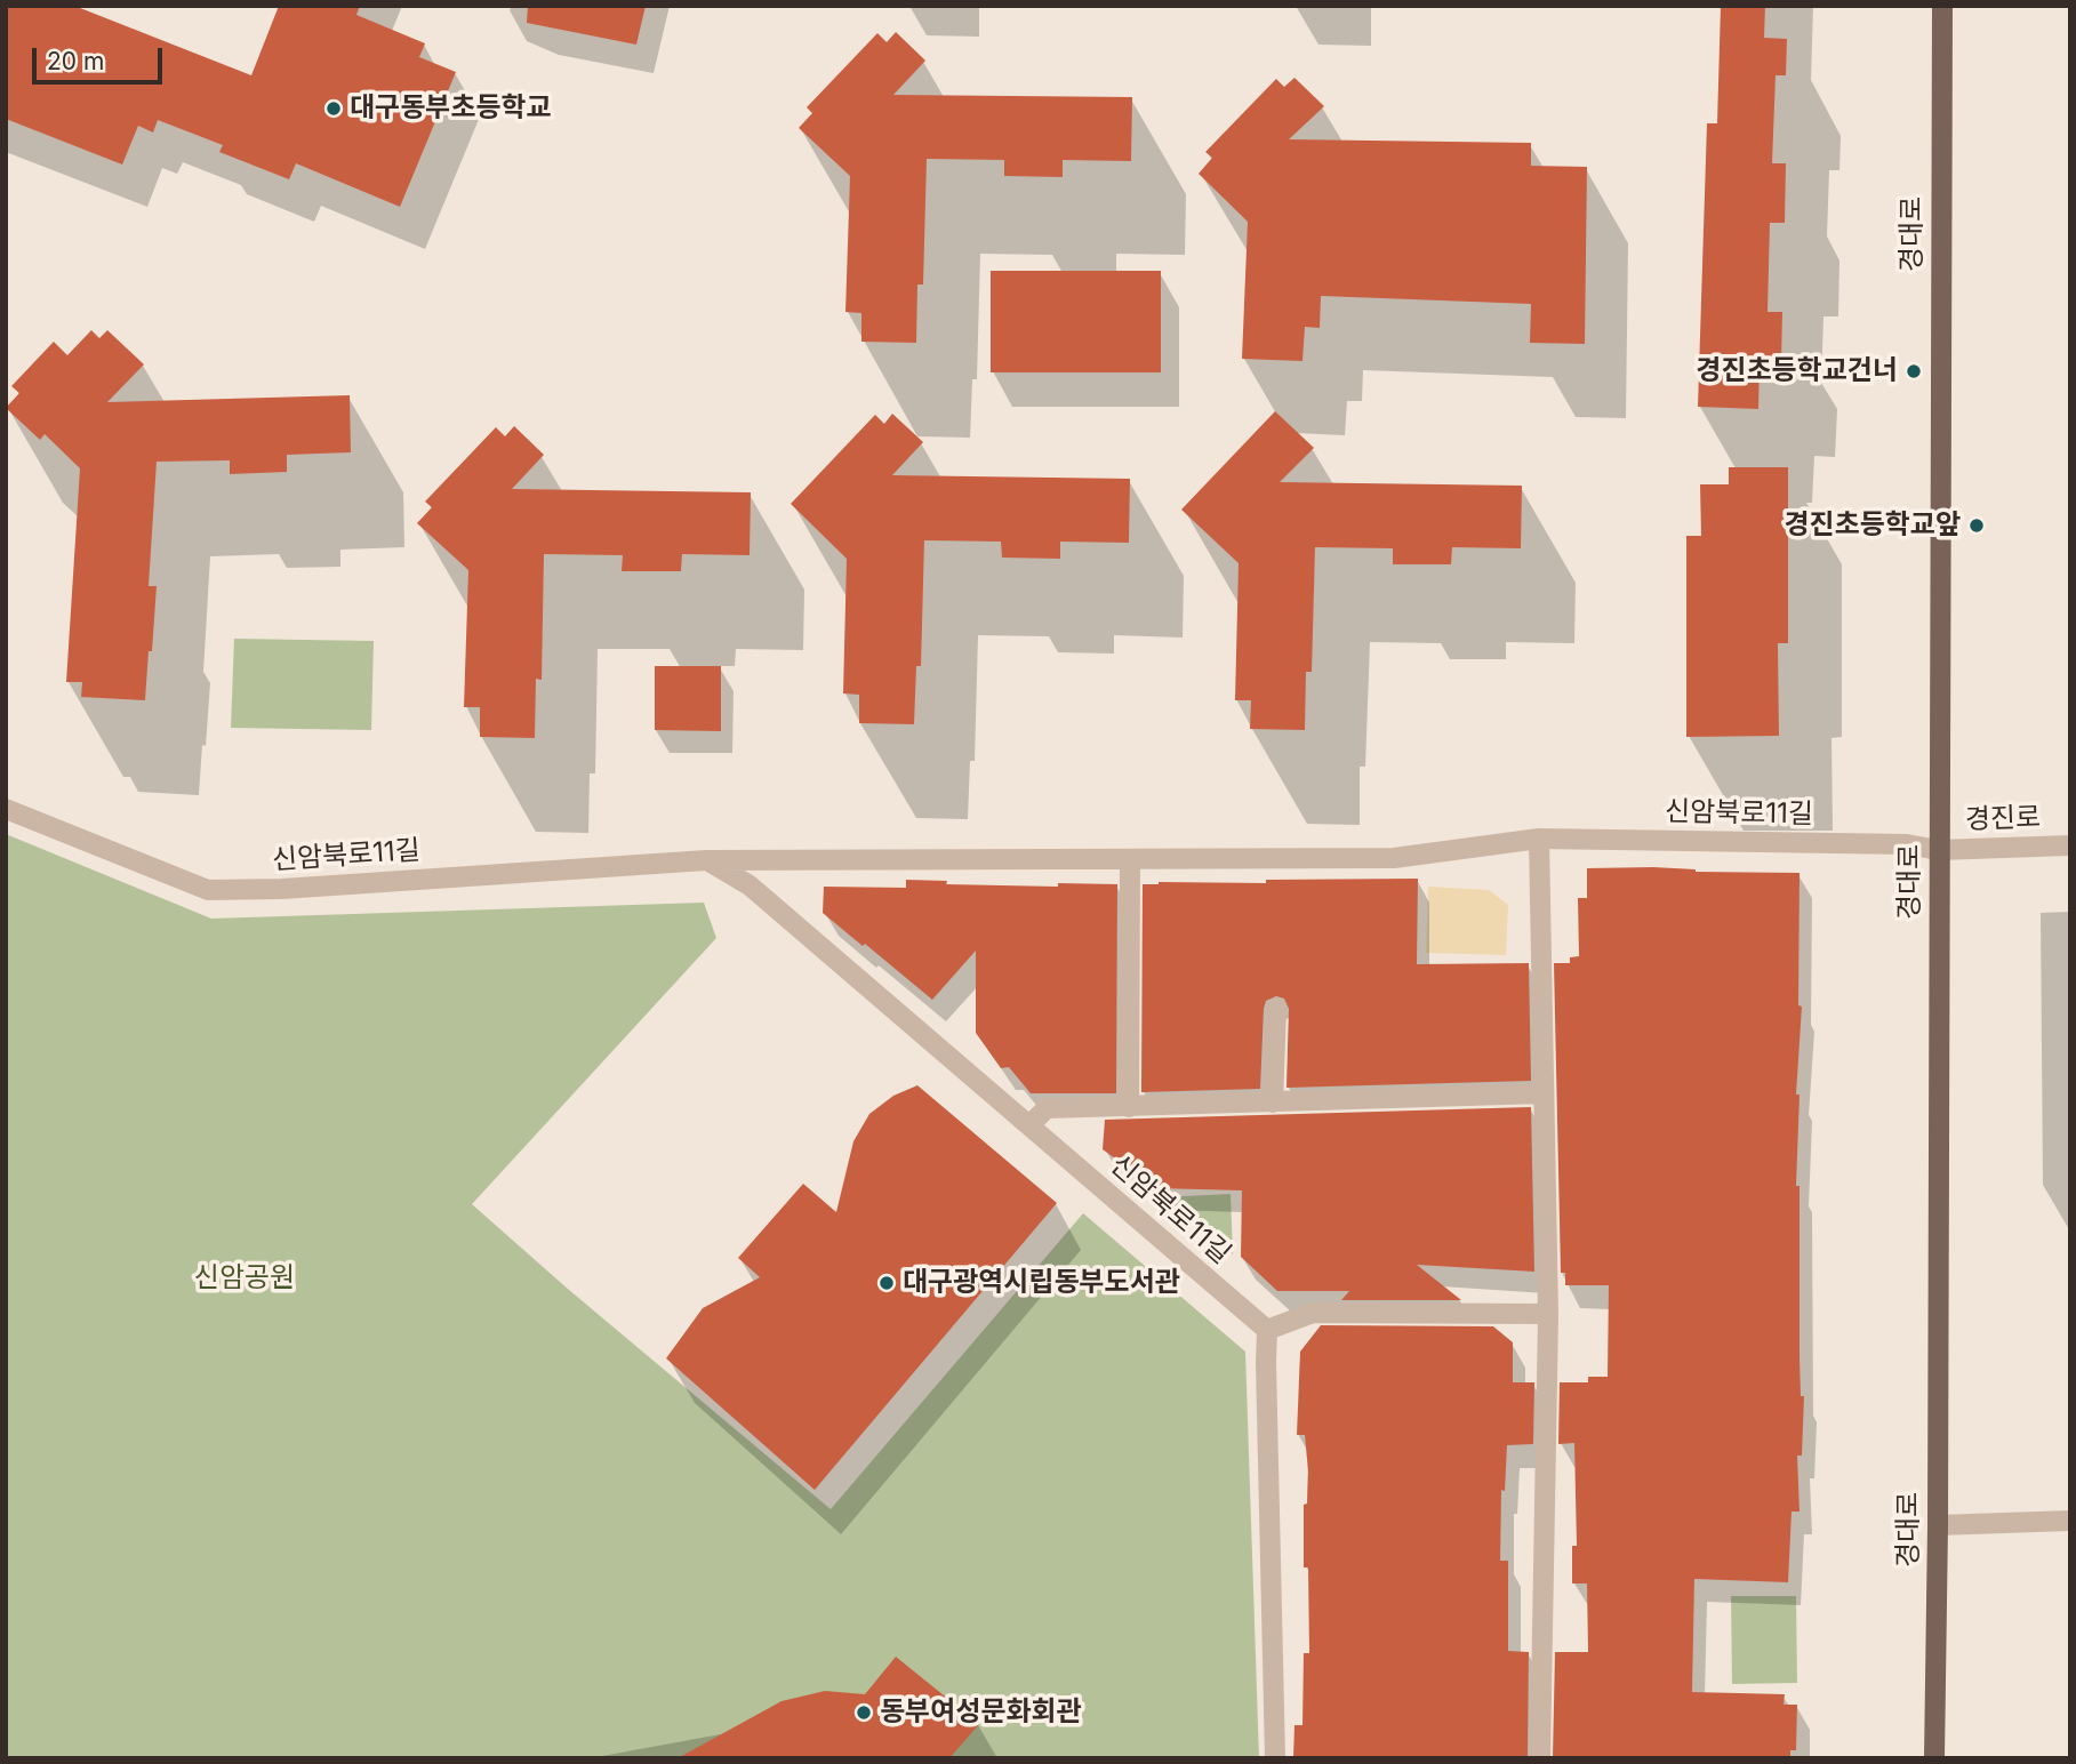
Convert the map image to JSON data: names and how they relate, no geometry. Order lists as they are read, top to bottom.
{
  "streets": {
    "main road": ["경대로"],
    "street": ["신암북로11길", "경진로"]
  },
  "crossings": [
    ["경대로", "신암북로11길"],
    ["경대로", "경진로"],
    ["신암북로11길", "경진로"]
  ],
  "parks": ["신암공원"],
  "places": [
    "대구동부초등학교",
    "경진초등학교건너",
    "경진초등학교앞",
    "대구광역시립동부도서관",
    "동부여성문화회관"
  ],
  "scale_bar": "20 m"
}
